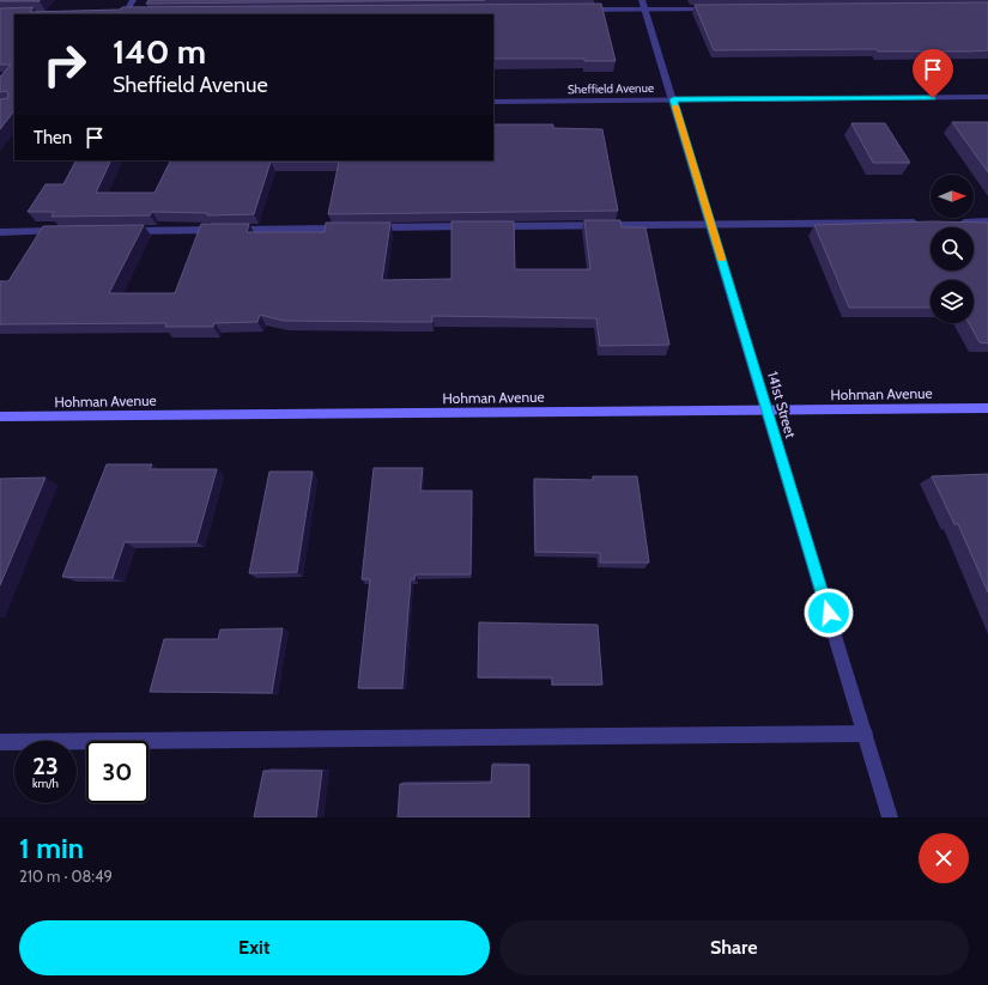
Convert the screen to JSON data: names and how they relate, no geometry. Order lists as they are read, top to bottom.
{
  "streets": {
    "main road": ["Hohman Avenue"],
    "street": ["Sheffield Avenue", "141st Street"]
  },
  "crossings": [
    ["Sheffield Avenue", "141st Street"],
    ["Hohman Avenue", "141st Street"]
  ],
  "north": "right",
  "page": {
    "turn": ["140 m", "Sheffield Avenue"],
    "then": "Then",
    "speed": "23 km/h",
    "limit": "30",
    "heading": ["1 min", "210 m · 08:49"],
    "buttons": ["Exit", "Share"]
  }
}
